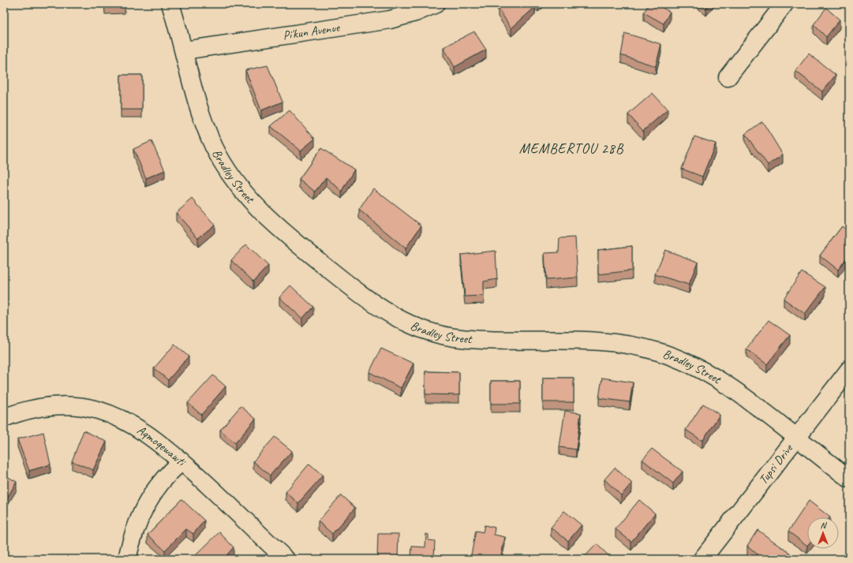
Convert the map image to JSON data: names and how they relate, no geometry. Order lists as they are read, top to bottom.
{
  "streets": {
    "street": [
      "Pi'kun Avenue",
      "Bradley Street",
      "Aqmoqewawti",
      "Tupsi Drive"
    ]
  },
  "crossings": [
    ["Pi'kun Avenue", "Bradley Street"],
    ["Bradley Street", "Tupsi Drive"]
  ],
  "districts": ["MEMBERTOU 28B"],
  "north": "top"
}
